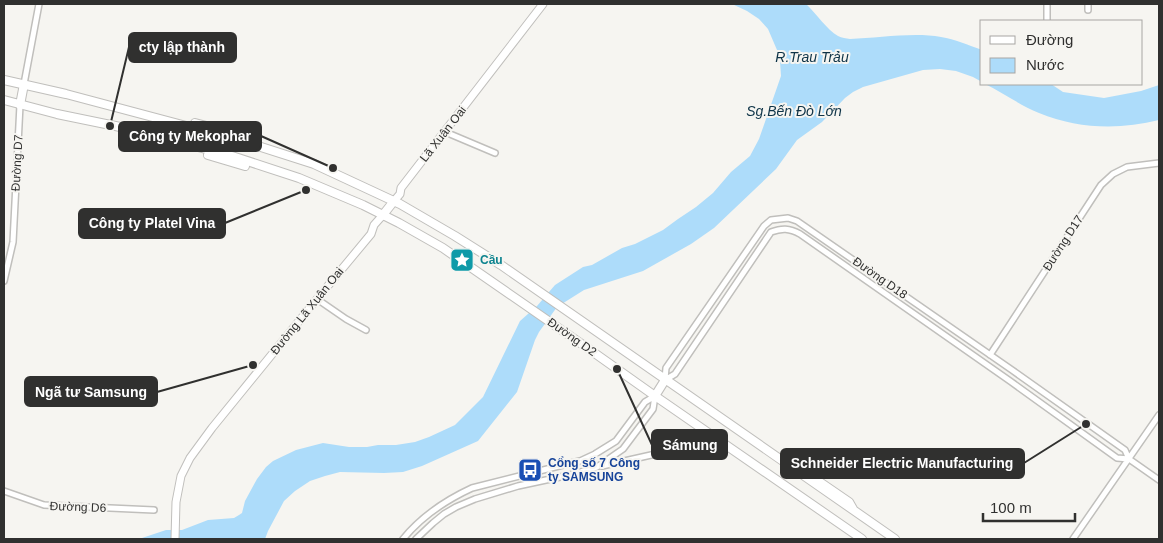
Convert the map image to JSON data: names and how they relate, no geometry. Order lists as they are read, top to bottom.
{
  "streets": {
    "main road": ["Lã Xuân Oai", "Đường Lã Xuân Oai", "Đường D2"],
    "street": [
      "Đường D7",
      "Đường D17",
      "Đường D18",
      "Đường D6"
    ]
  },
  "crossings": [
    ["Lã Xuân Oai", "Đường D2"],
    ["Đường D7", "Đường D2"],
    ["Đường D17", "Đường D18"],
    ["Đường D18", "Đường D2"],
    ["Đường Lã Xuân Oai", "Đường D2"]
  ],
  "water": ["R.Trau Trảu", "Sg.Bến Đò Lớn"],
  "places": {
    "other": [
      "cty lập thành",
      "Công ty Mekophar",
      "Công ty Platel Vina",
      "Ngã tư Samsung",
      "Sámung",
      "Schneider Electric Manufacturing"
    ],
    "place": ["Cầu"],
    "bus stop": ["Cổng số 7 Công ty SAMSUNG"]
  },
  "legend": ["Đường", "Nước"],
  "scale_bar": "100 m"
}
